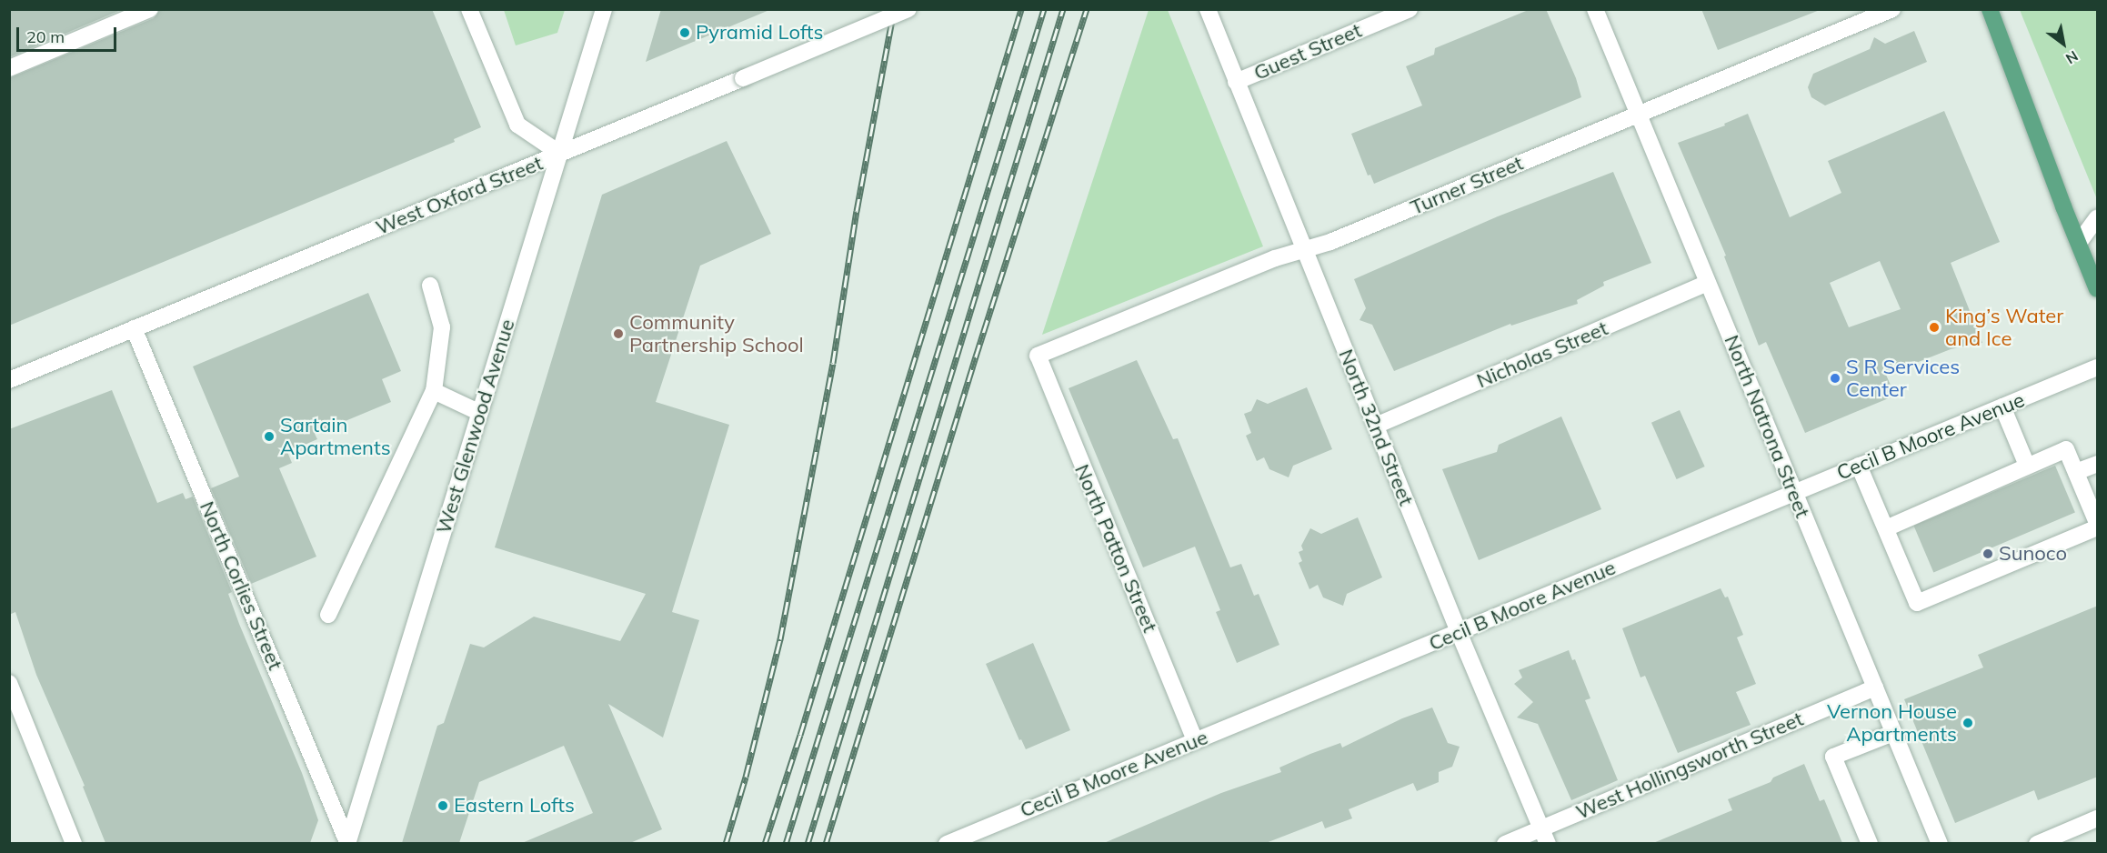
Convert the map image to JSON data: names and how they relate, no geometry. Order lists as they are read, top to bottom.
{
  "streets": {
    "street": [
      "Guest Street",
      "Turner Street",
      "West Oxford Street",
      "Nicholas Street",
      "West Glenwood Avenue",
      "North Natrona Street",
      "North 32nd Street",
      "Cecil B Moore Avenue",
      "North Patton Street",
      "North Corlies Street",
      "West Hollingsworth Street"
    ]
  },
  "crossings": [
    ["Guest Street", "North 32nd Street"],
    ["Turner Street", "North Natrona Street"],
    ["Turner Street", "North 32nd Street"],
    ["Turner Street", "North Patton Street"],
    ["West Oxford Street", "West Glenwood Avenue"],
    ["West Oxford Street", "North Corlies Street"],
    ["Nicholas Street", "North Natrona Street"],
    ["Nicholas Street", "North 32nd Street"],
    ["West Glenwood Avenue", "North Corlies Street"],
    ["North Natrona Street", "Cecil B Moore Avenue"],
    ["North Natrona Street", "West Hollingsworth Street"],
    ["North 32nd Street", "Cecil B Moore Avenue"],
    ["North 32nd Street", "West Hollingsworth Street"],
    ["Cecil B Moore Avenue", "North Patton Street"]
  ],
  "places": [
    "Pyramid Lofts",
    "King’s Water and Ice",
    "Community Partnership School",
    "S R Services Center",
    "Sartain Apartments",
    "Sunoco",
    "Vernon House Apartments",
    "Eastern Lofts"
  ],
  "scale_bar": "20 m",
  "north": "bottom right"
}
